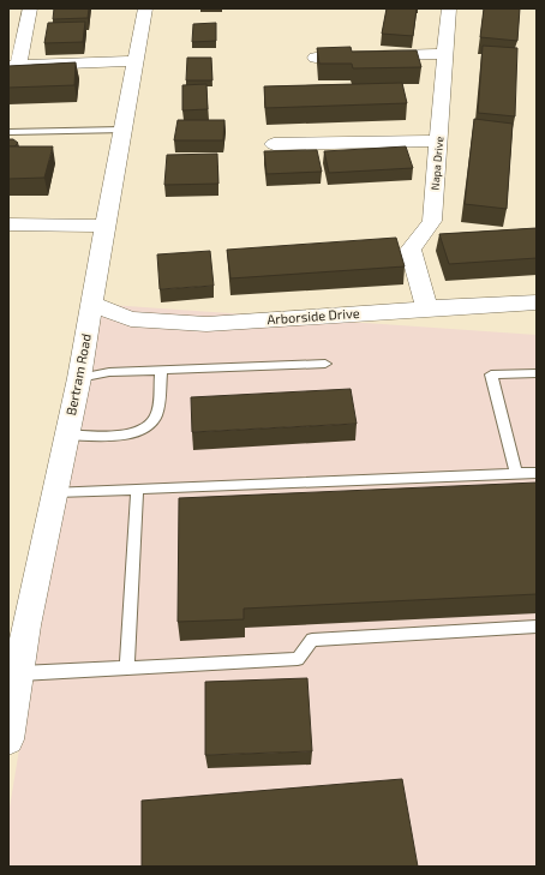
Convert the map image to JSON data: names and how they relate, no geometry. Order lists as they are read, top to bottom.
{
  "streets": {
    "street": ["Napa Drive", "Arborside Drive", "Bertram Road"]
  },
  "crossings": [
    ["Napa Drive", "Arborside Drive"],
    ["Arborside Drive", "Bertram Road"]
  ]
}
